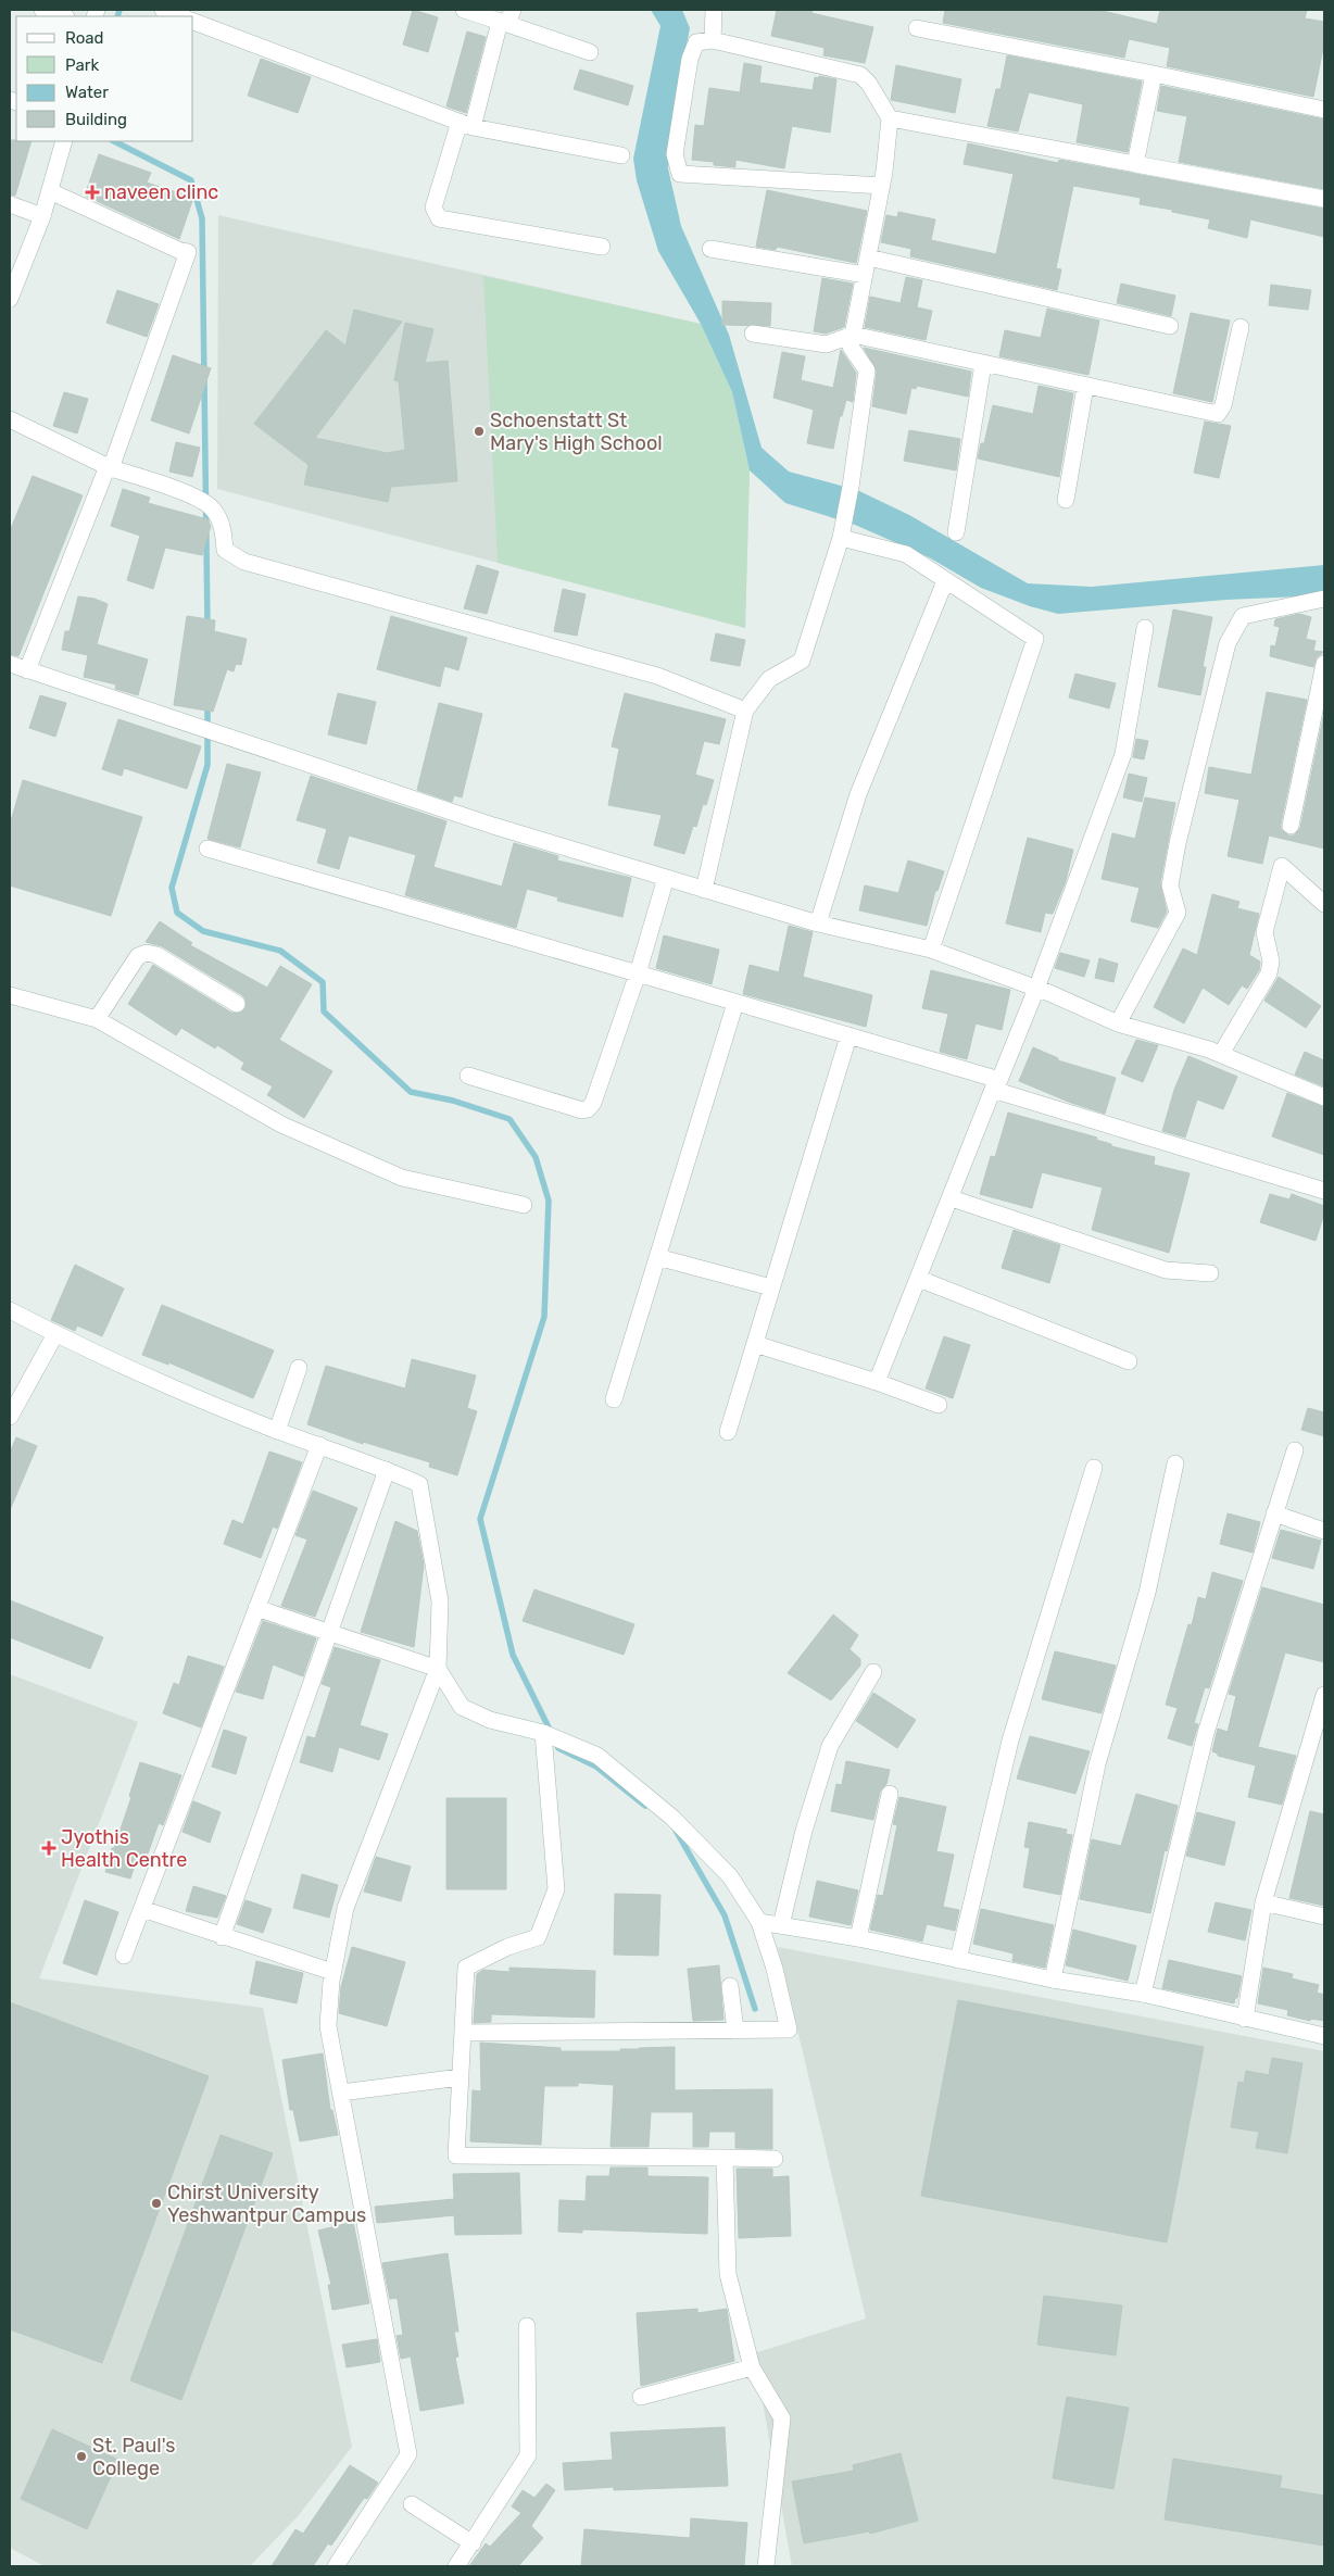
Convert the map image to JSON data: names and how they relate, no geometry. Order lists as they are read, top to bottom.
{
  "places": {
    "health": ["naveen clinc", "Jyothis Health Centre"],
    "other": ["Schoenstatt St Mary's High School", "Chirst University Yeshwantpur Campus", "St. Paul's College"]
  },
  "legend": [
    "Road",
    "Park",
    "Water",
    "Building"
  ]
}
